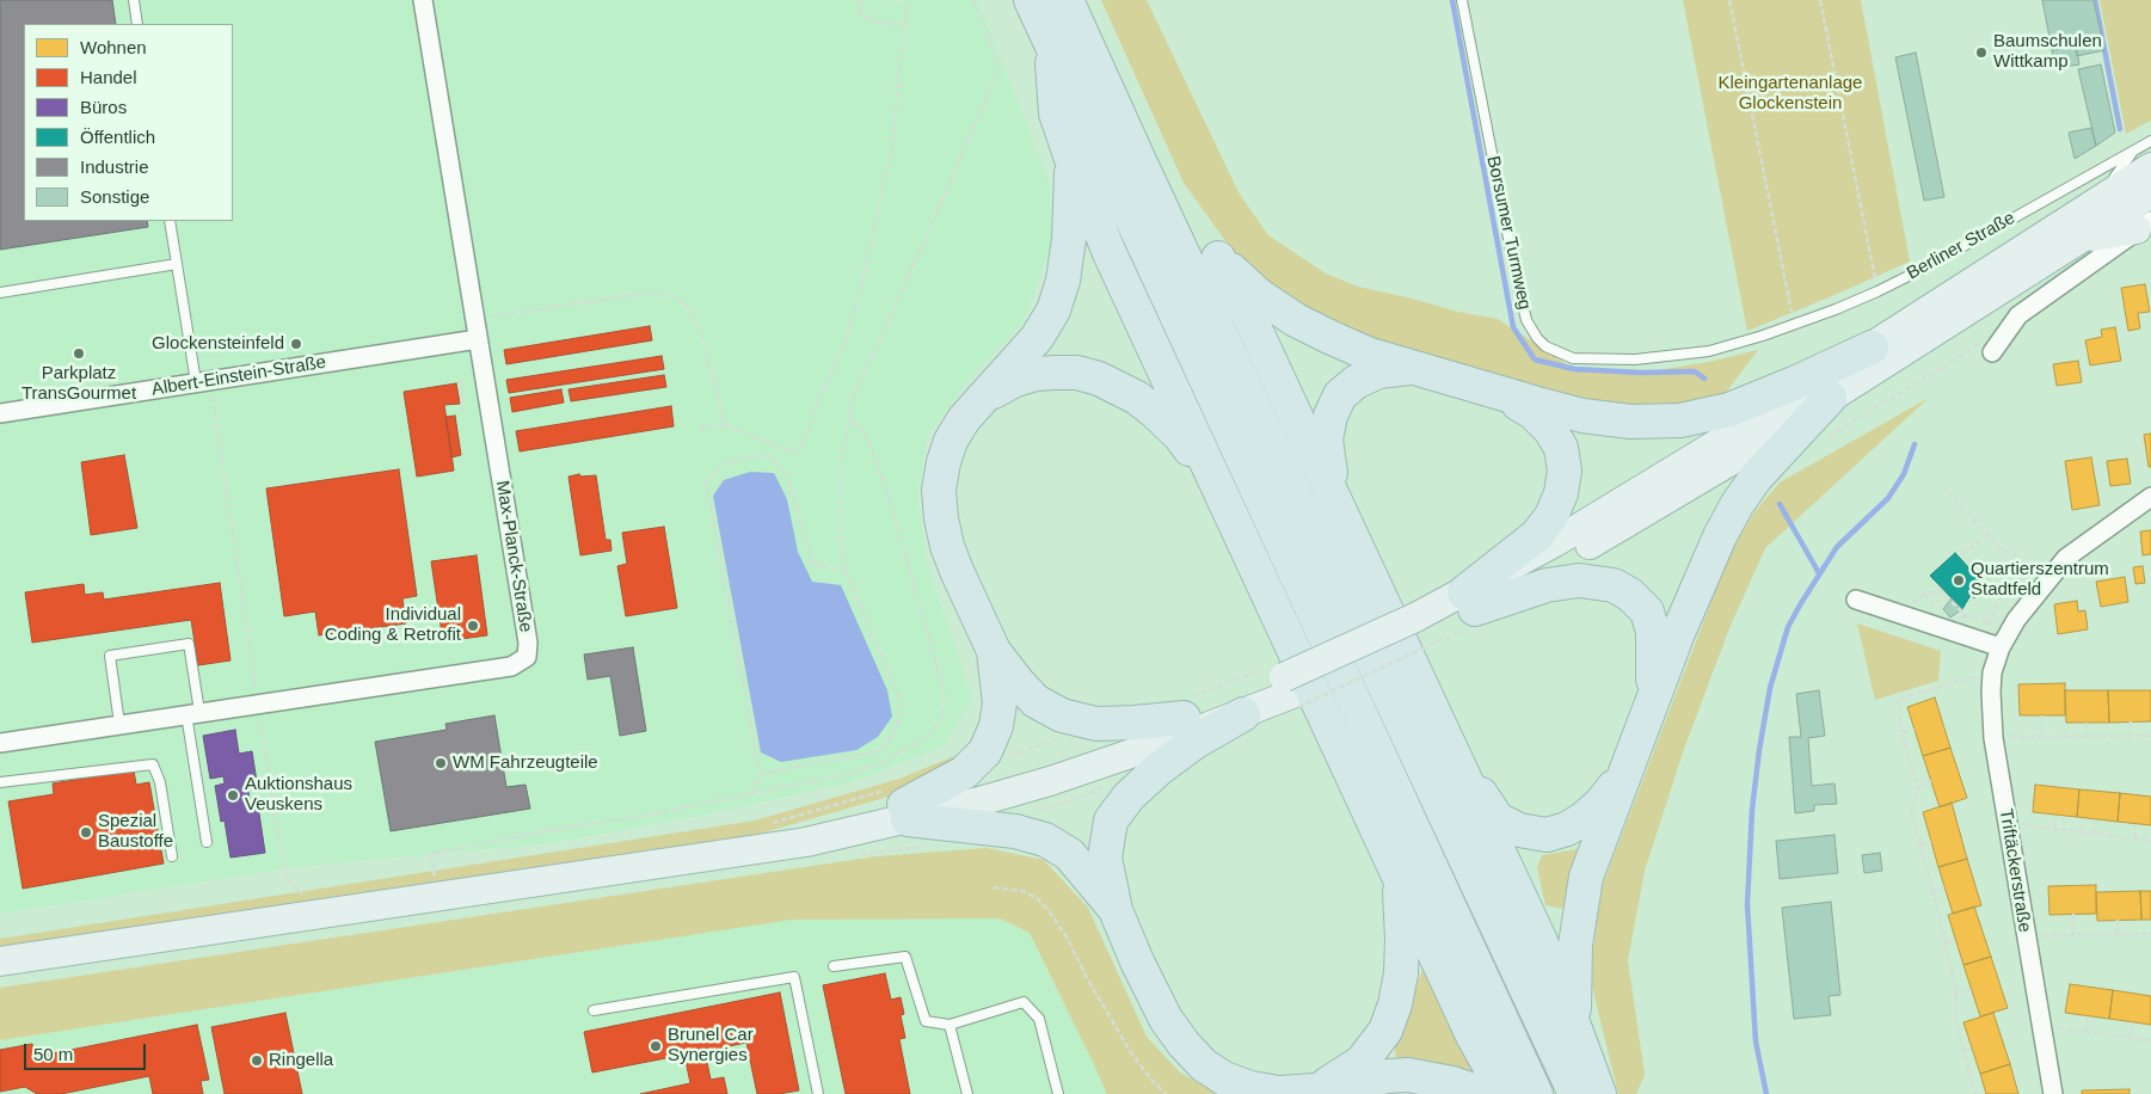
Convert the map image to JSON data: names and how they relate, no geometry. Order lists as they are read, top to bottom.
{
  "streets": {
    "street": ["Albert-Einstein-Straße", "Max-Planck-Straße", "Triftäckerstraße"],
    "lane": ["Borsumer Turmweg", "Berliner Straße"]
  },
  "crossings": [
    ["Borsumer Turmweg", "Berliner Straße"],
    ["Albert-Einstein-Straße", "Max-Planck-Straße"]
  ],
  "parks": ["Kleingartenanlage Glockenstein"],
  "places": [
    "Baumschulen Wittkamp",
    "Glockensteinfeld",
    "Parkplatz TransGourmet",
    "Quartierszentrum Stadtfeld",
    "Individual Coding & Retrofit",
    "WM Fahrzeugteile",
    "Auktionshaus Veuskens",
    "Spezial Baustoffe",
    "Brunel Car Synergies",
    "Ringella"
  ],
  "legend": [
    "Wohnen",
    "Handel",
    "Büros",
    "Öffentlich",
    "Industrie",
    "Sonstige"
  ],
  "scale_bar": "50 m"
}
